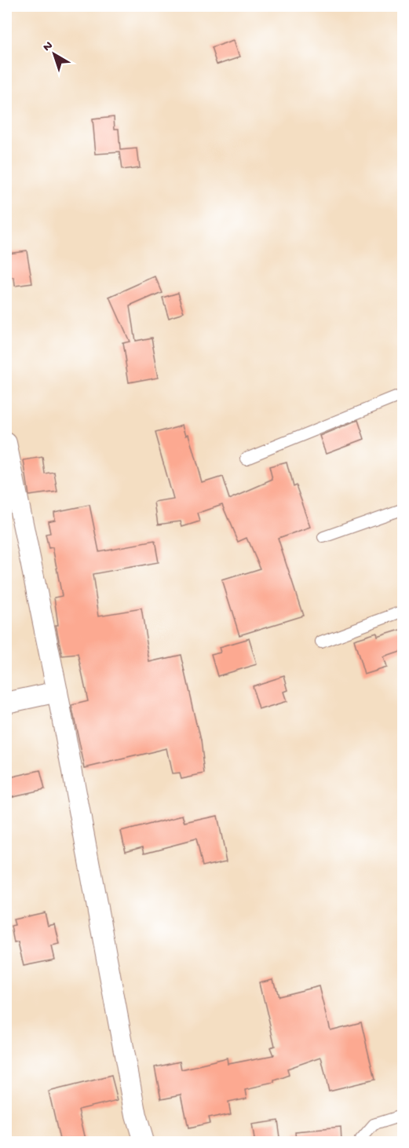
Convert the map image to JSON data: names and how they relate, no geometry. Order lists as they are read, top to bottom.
{
  "north": "top left"
}
